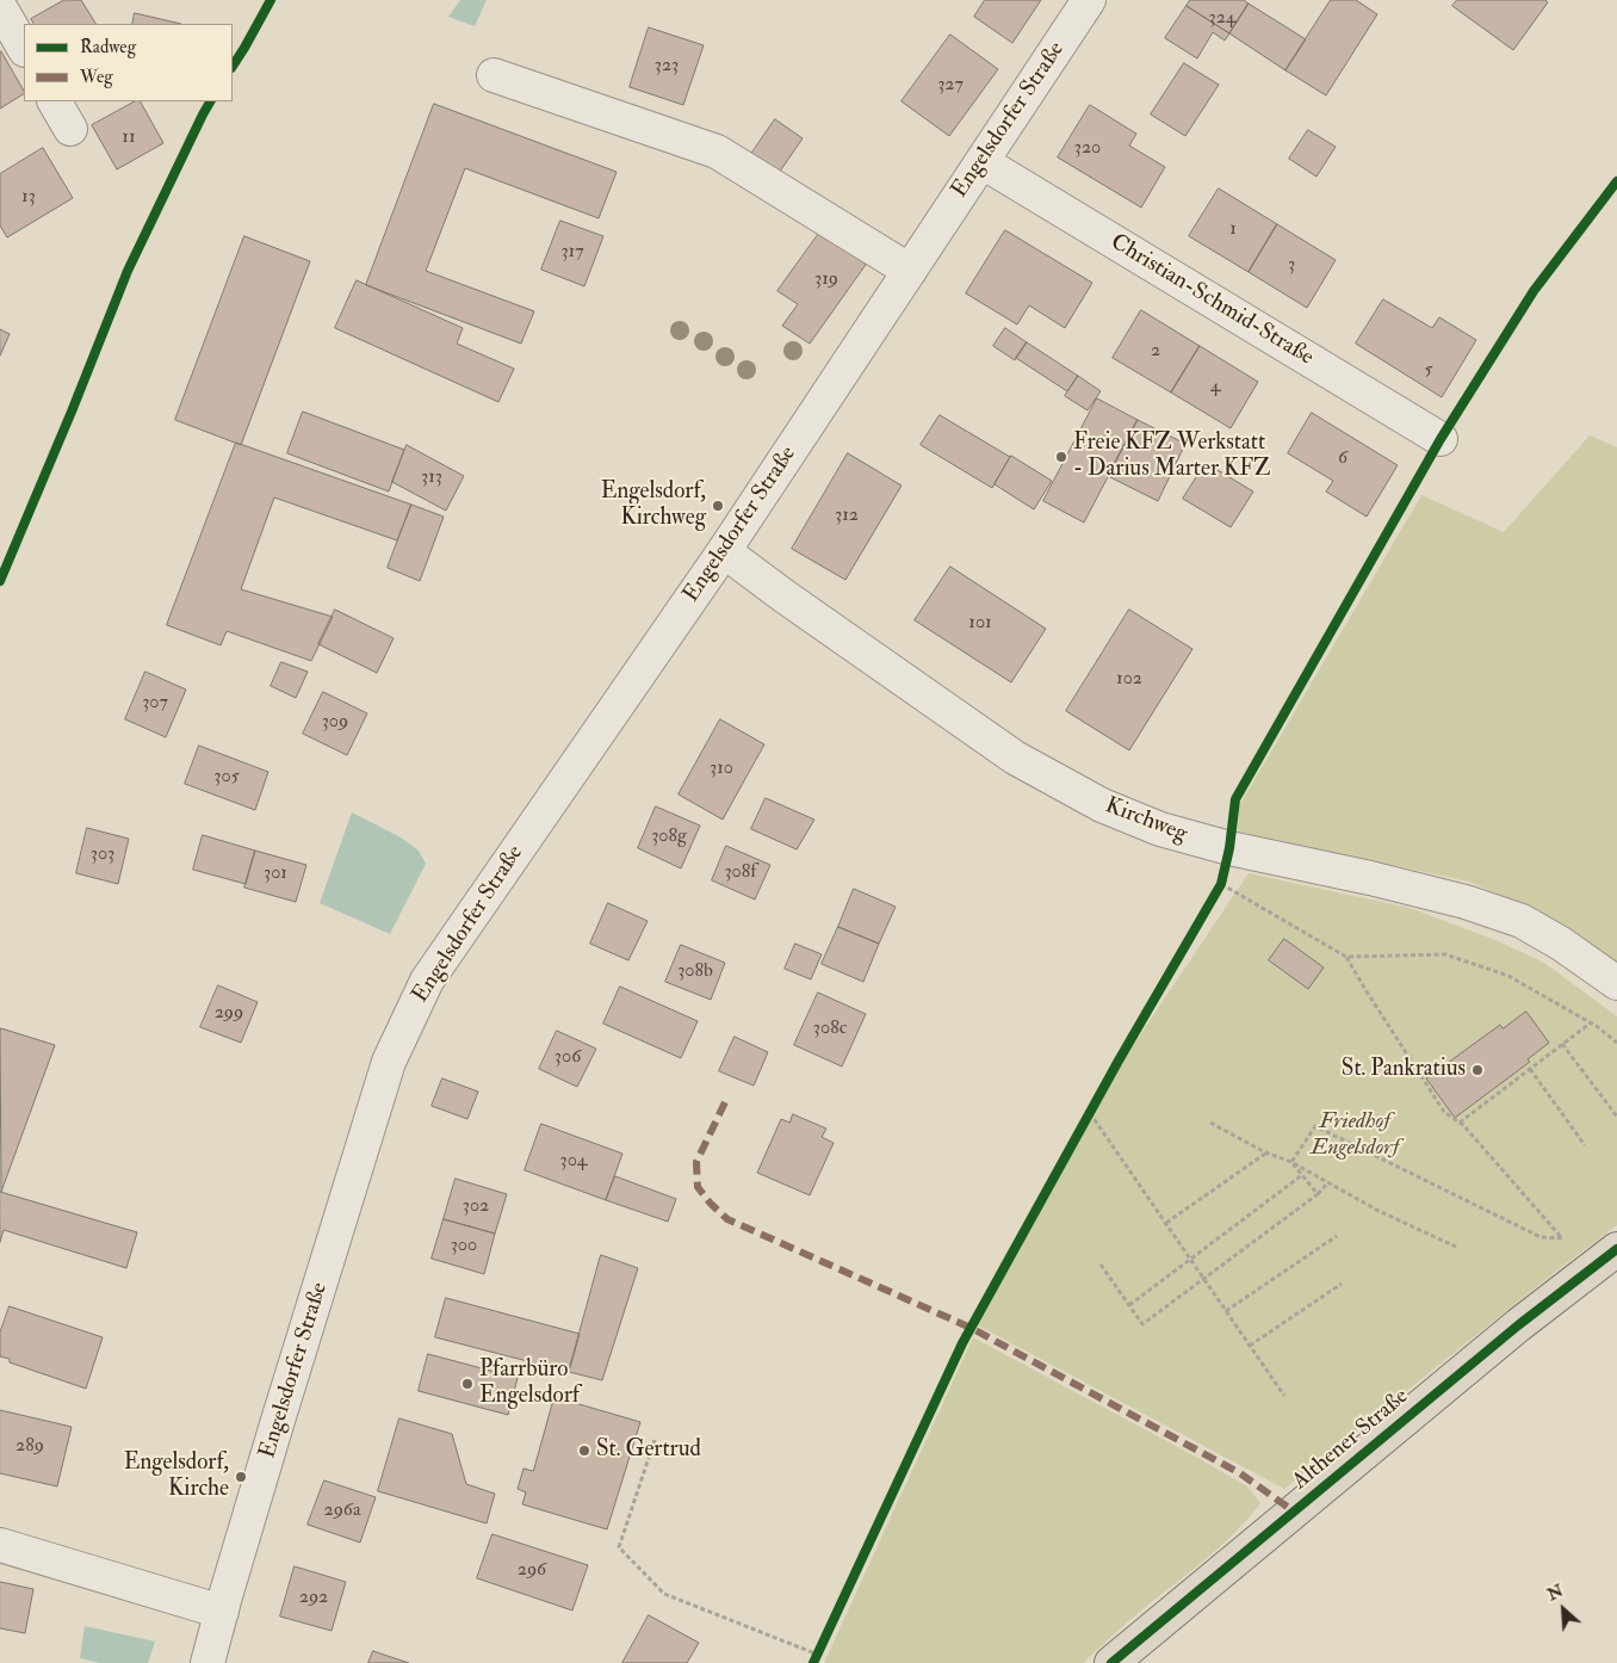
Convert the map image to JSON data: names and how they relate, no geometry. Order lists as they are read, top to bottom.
{
  "streets": {
    "main road": ["Althener Straße"],
    "street": ["Engelsdorfer Straße", "Christian-Schmid-Straße", "Kirchweg"]
  },
  "crossings": [
    ["Engelsdorfer Straße", "Christian-Schmid-Straße"],
    ["Engelsdorfer Straße", "Kirchweg"]
  ],
  "parks": ["Friedhof Engelsdorf"],
  "places": [
    "Freie KFZ Werkstatt - Darius Marter KFZ",
    "Engelsdorf, Kirchweg",
    "St. Pankratius",
    "Pfarrbüro Engelsdorf",
    "St. Gertrud",
    "Engelsdorf, Kirche"
  ],
  "house_numbers": [
    "324",
    "323",
    "327",
    "11",
    "320",
    "13",
    "1",
    "317",
    "3",
    "319",
    "2",
    "5",
    "4",
    "6",
    "313",
    "312",
    "101",
    "102",
    "307",
    "309",
    "310",
    "305",
    "308g",
    "303",
    "308f",
    "301",
    "308b",
    "299",
    "308c",
    "306",
    "304",
    "302",
    "300",
    "289",
    "296a",
    "296",
    "292"
  ],
  "legend": ["Radweg", "Weg"],
  "north": "top left"
}
